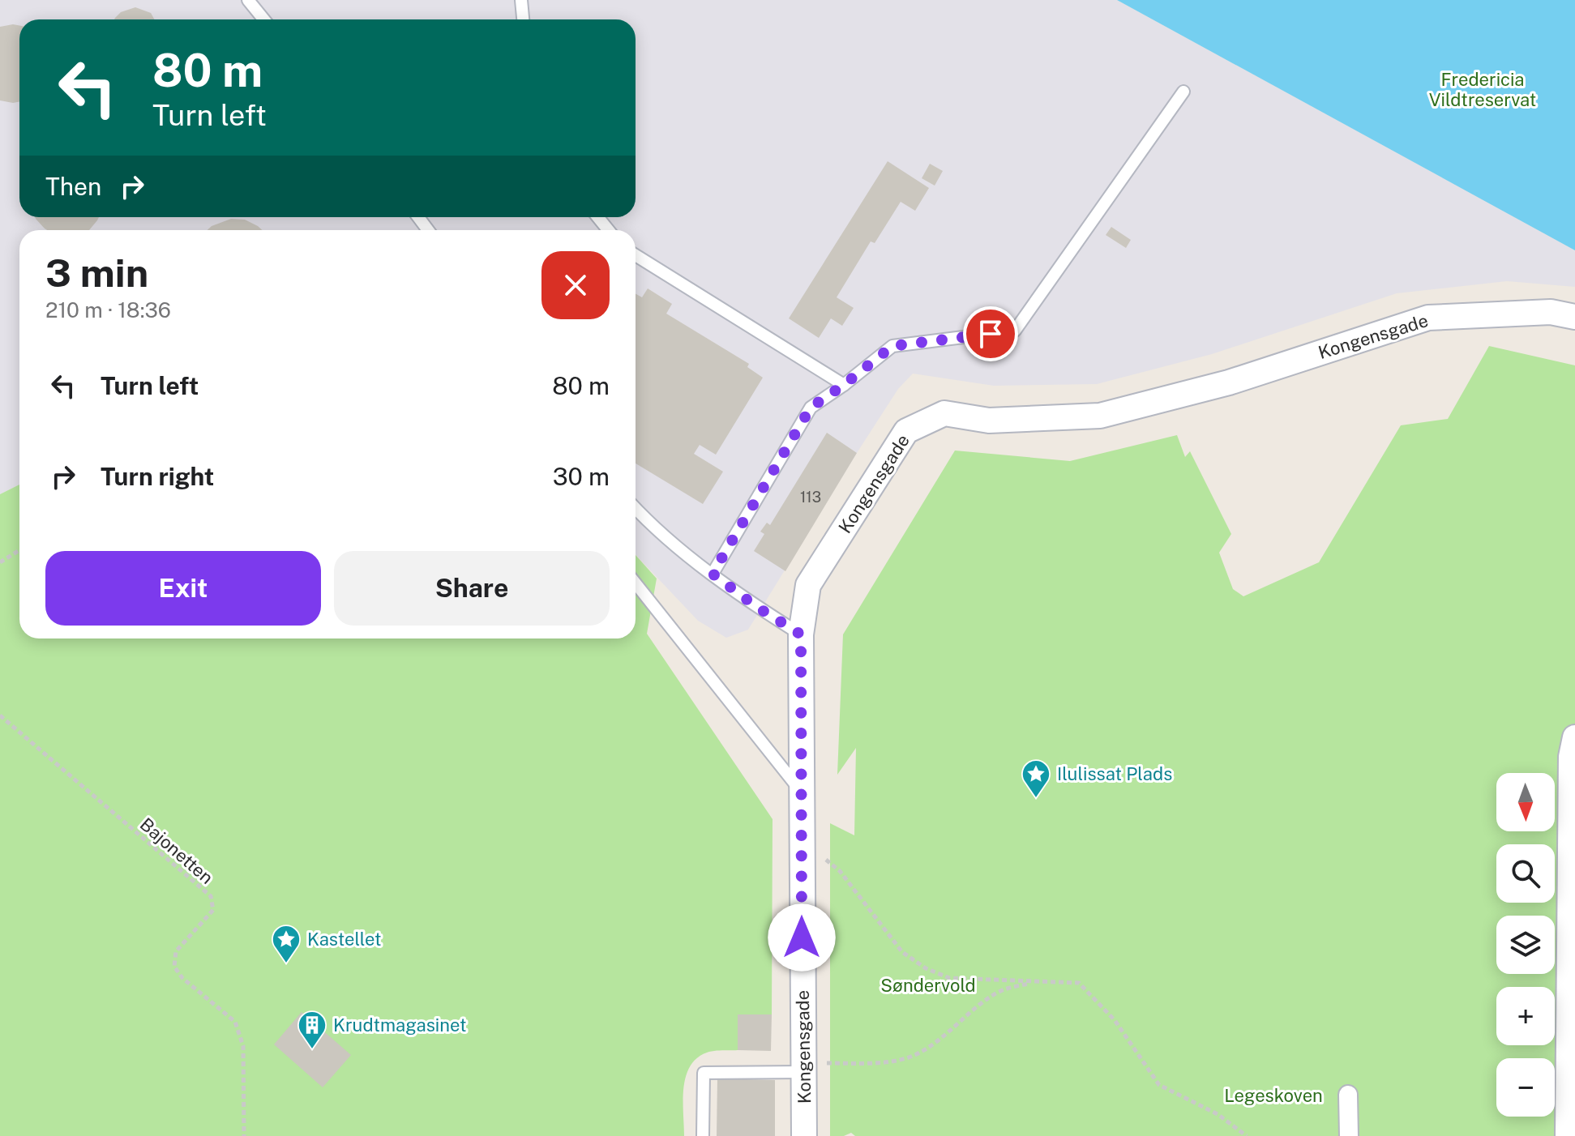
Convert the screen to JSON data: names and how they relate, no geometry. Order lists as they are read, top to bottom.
{
  "streets": {
    "street": ["Kongensgade"],
    "path": ["Bajonetten"]
  },
  "parks": ["Fredericia Vildtreservat", "Søndervold", "Legeskoven"],
  "places": {
    "place": ["Ilulissat Plads", "Kastellet"],
    "building": ["Krudtmagasinet"]
  },
  "house_numbers": ["113"],
  "north": "bottom",
  "page": {
    "turn": ["80 m", "Turn left"],
    "then": "Then",
    "heading": ["3 min", "210 m · 18:36"],
    "list": [
      {
        "name": "Turn left",
        "value": "80 m"
      },
      {
        "name": "Turn right",
        "value": "30 m"
      }
    ],
    "buttons": ["Exit", "Share"],
    "map_buttons": ["+", "−"]
  }
}
